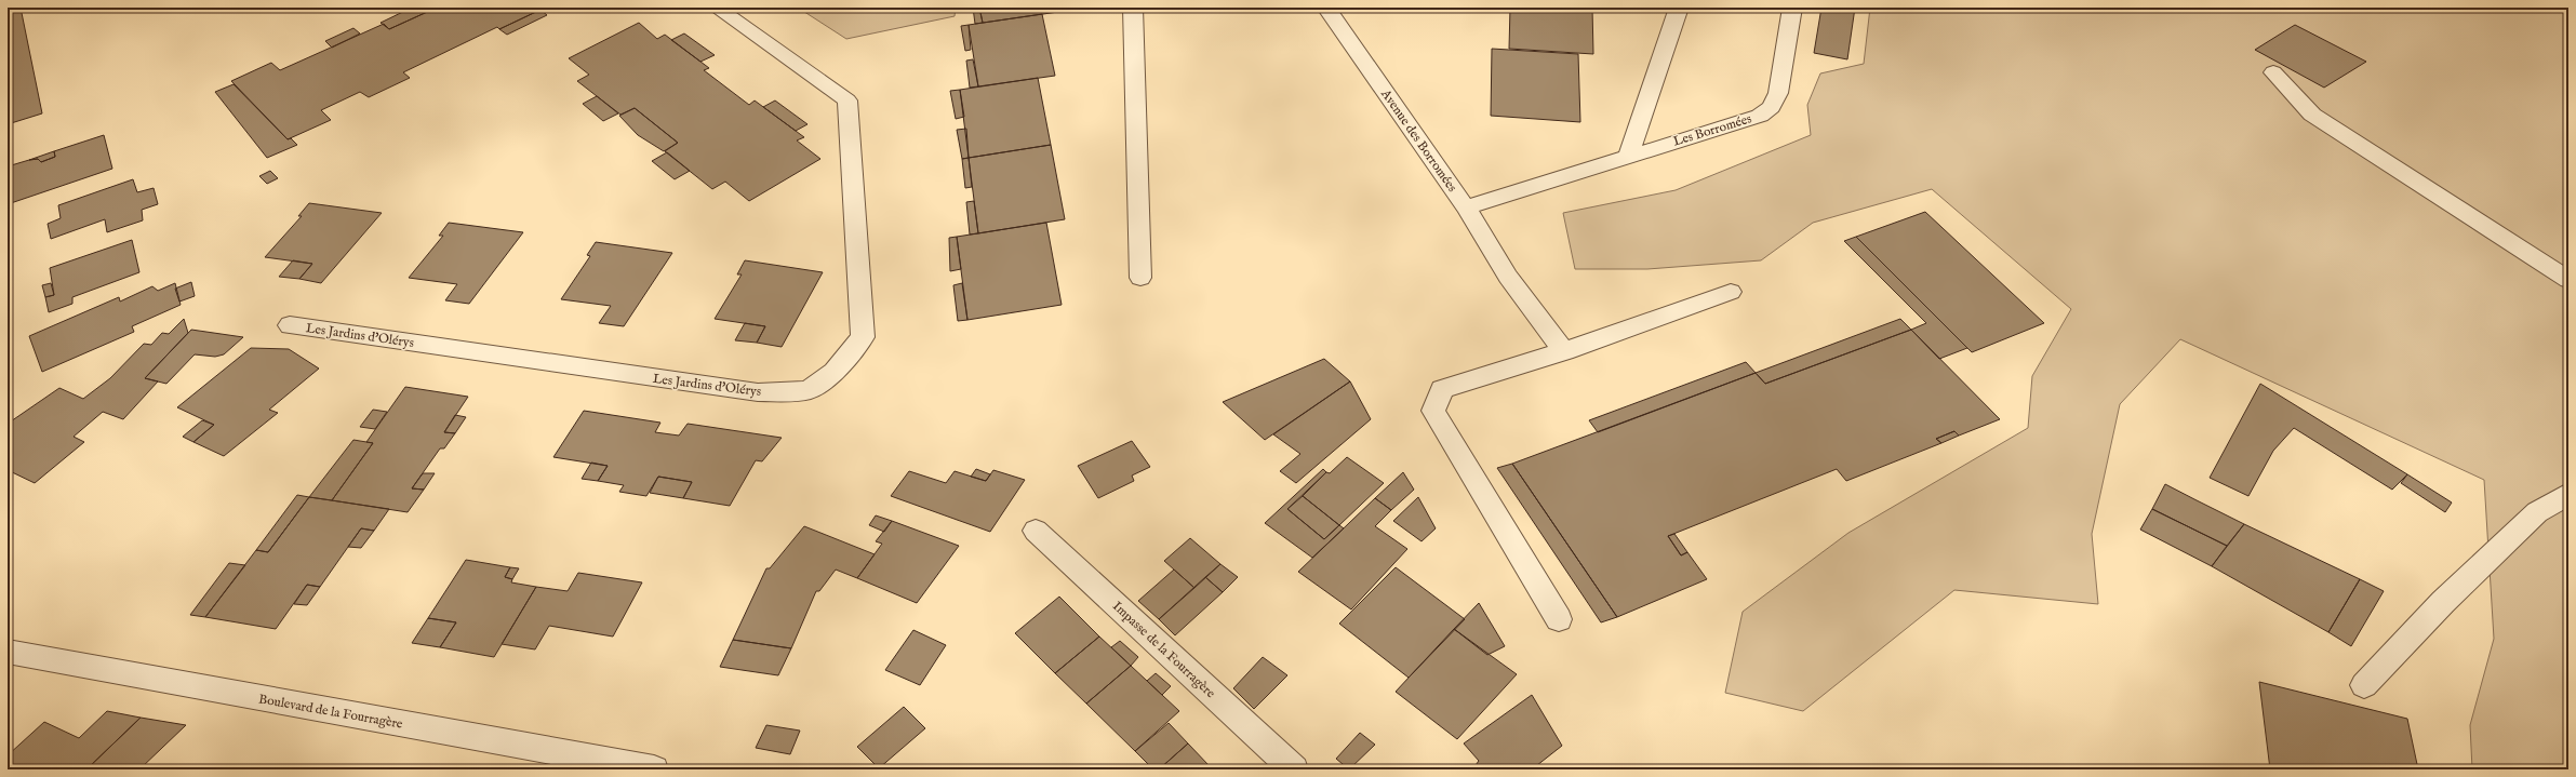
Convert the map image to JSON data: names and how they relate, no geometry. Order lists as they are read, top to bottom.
{
  "streets": {
    "street": [
      "Les Borromées",
      "Avenue des Borromées",
      "Les Jardins d'Olérys",
      "Impasse de la Fourragère",
      "Boulevard de la Fourragère"
    ]
  },
  "crossings": [
    ["Les Borromées", "Avenue des Borromées"]
  ]
}
